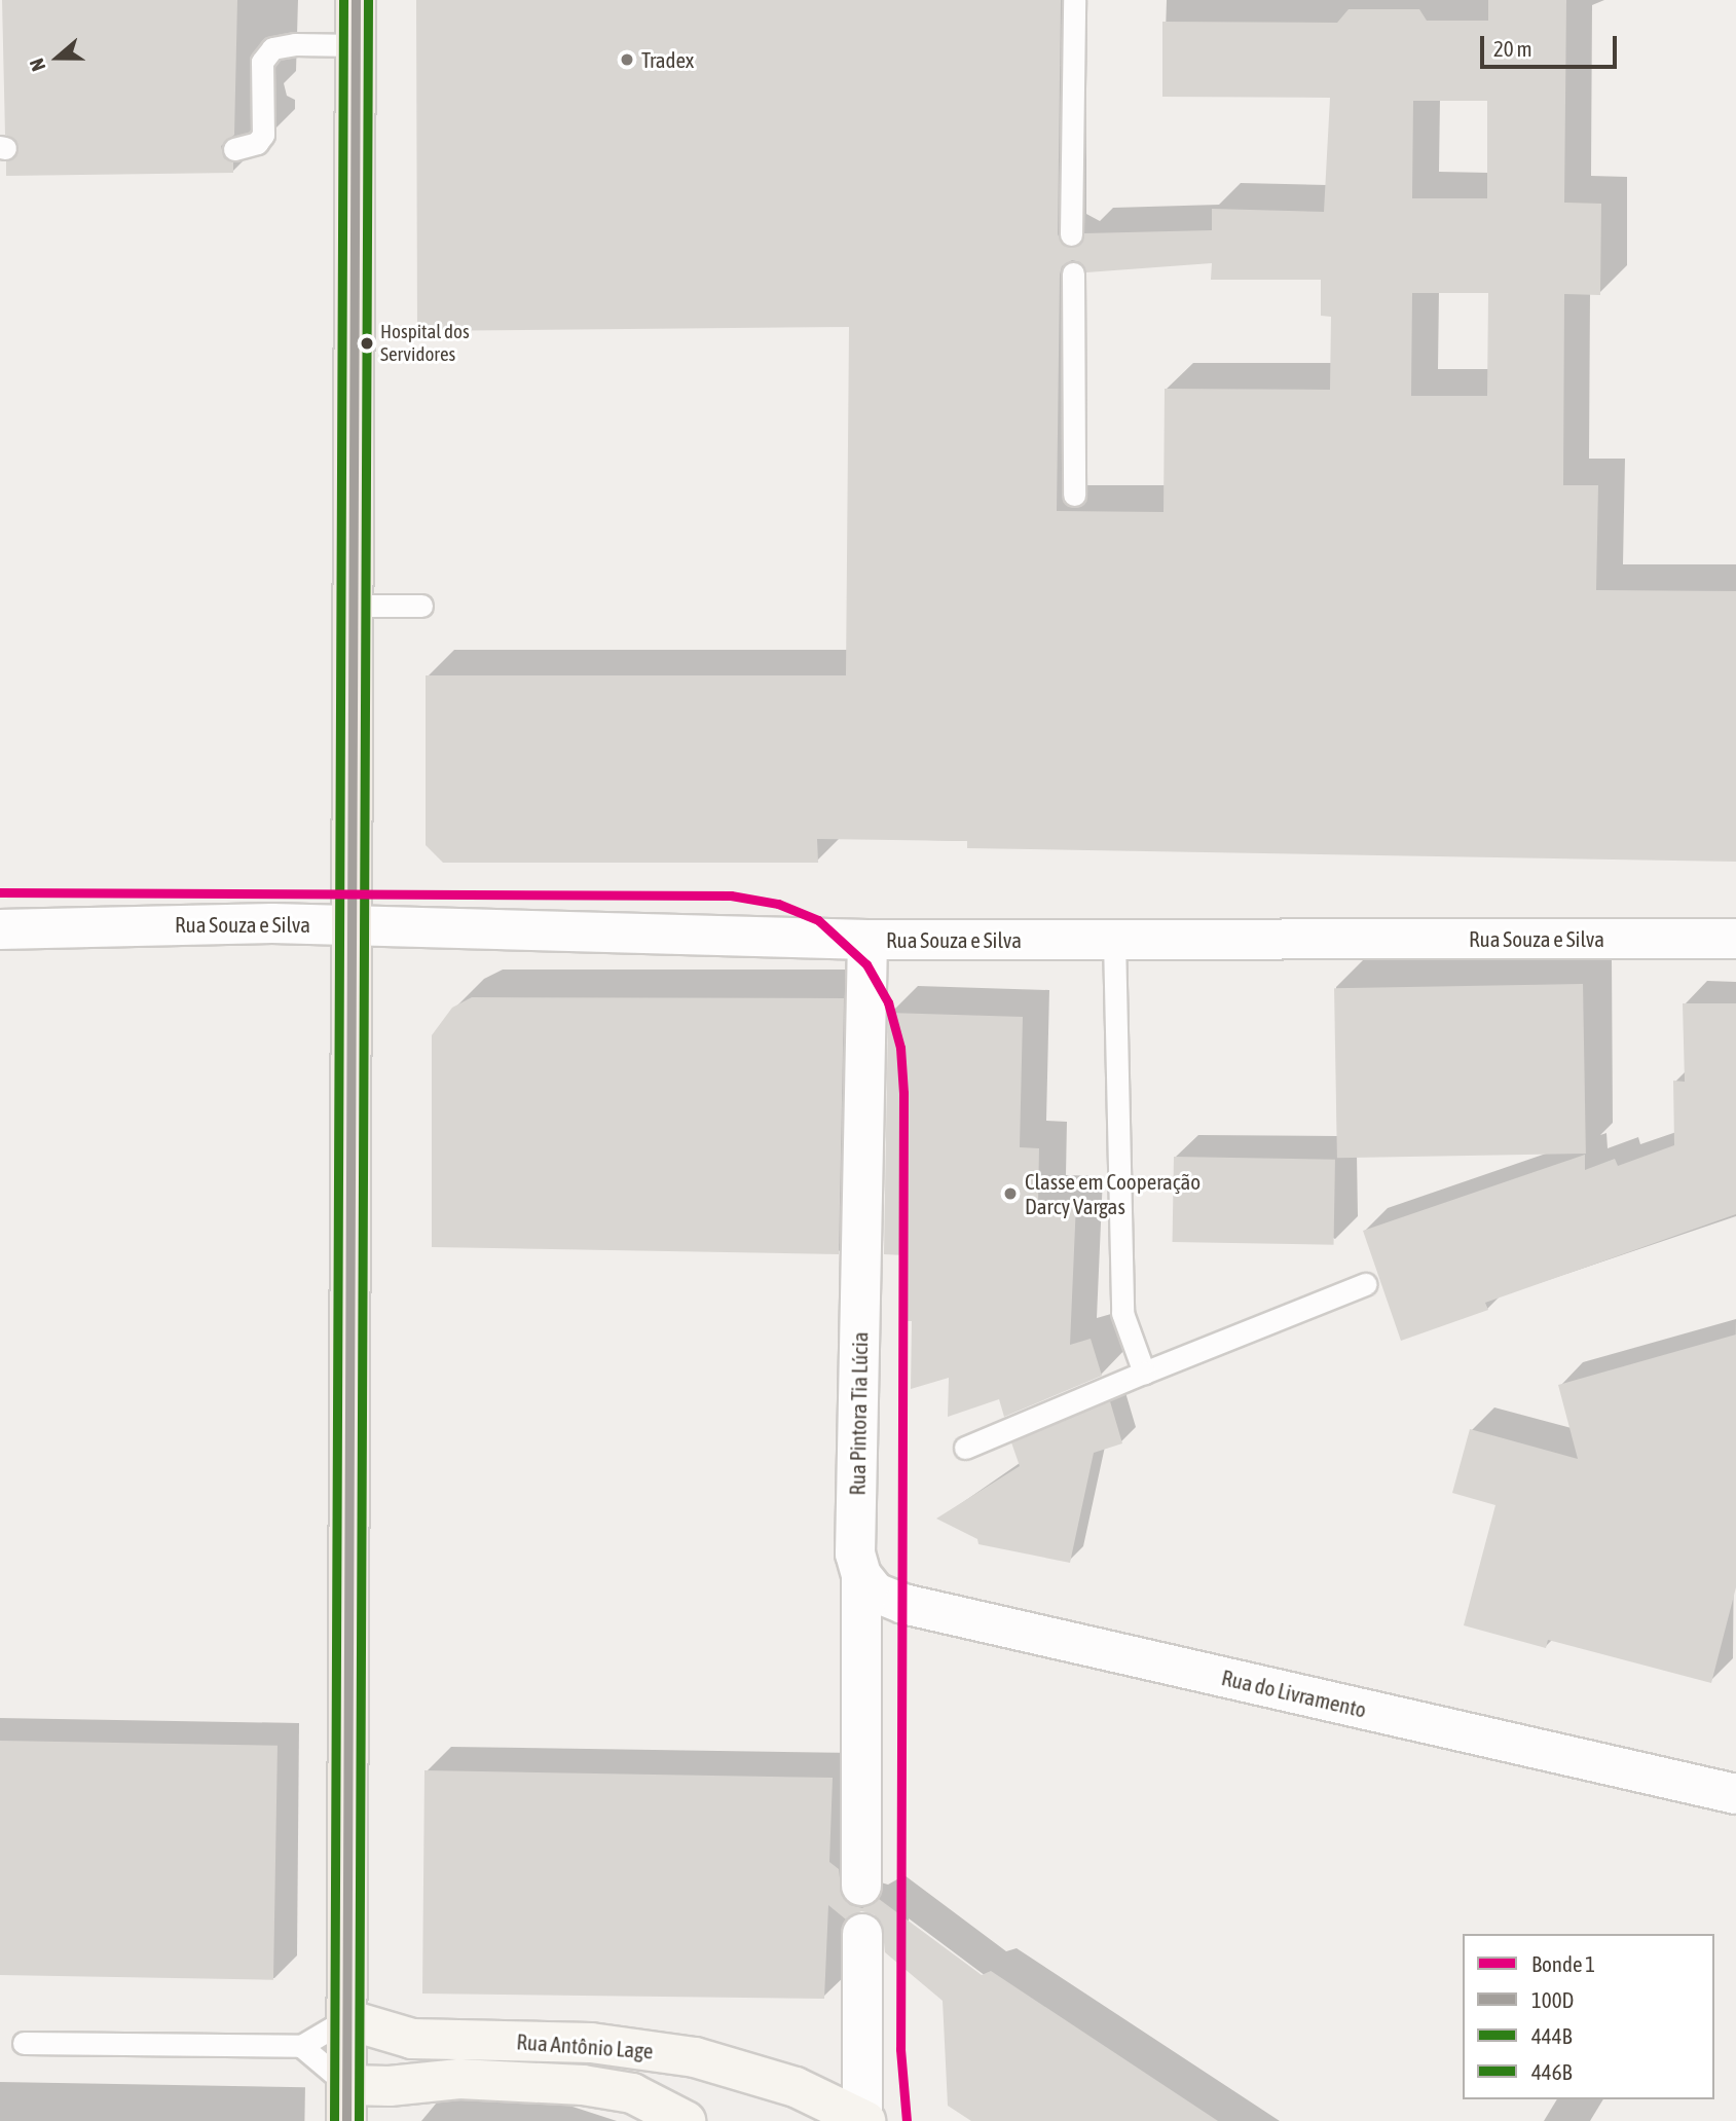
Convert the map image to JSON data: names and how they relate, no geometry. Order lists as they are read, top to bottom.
{
  "streets": {
    "street": [
      "Rua Souza e Silva",
      "Rua Pintora Tia Lúcia",
      "Rua do Livramento",
      "Rua Antônio Lage"
    ]
  },
  "crossings": [
    ["Rua Souza e Silva", "Rua Pintora Tia Lúcia"],
    ["Rua Pintora Tia Lúcia", "Rua do Livramento"]
  ],
  "places": ["Tradex", "Hospital dos Servidores", "Classe em Cooperação Darcy Vargas"],
  "lines": [
    "transit line 100D",
    "transit line 444B",
    "transit line 446B",
    "tram line 1"
  ],
  "legend": [
    "Bonde 1",
    "100D",
    "444B",
    "446B"
  ],
  "scale_bar": "20 m",
  "north": "left"
}
